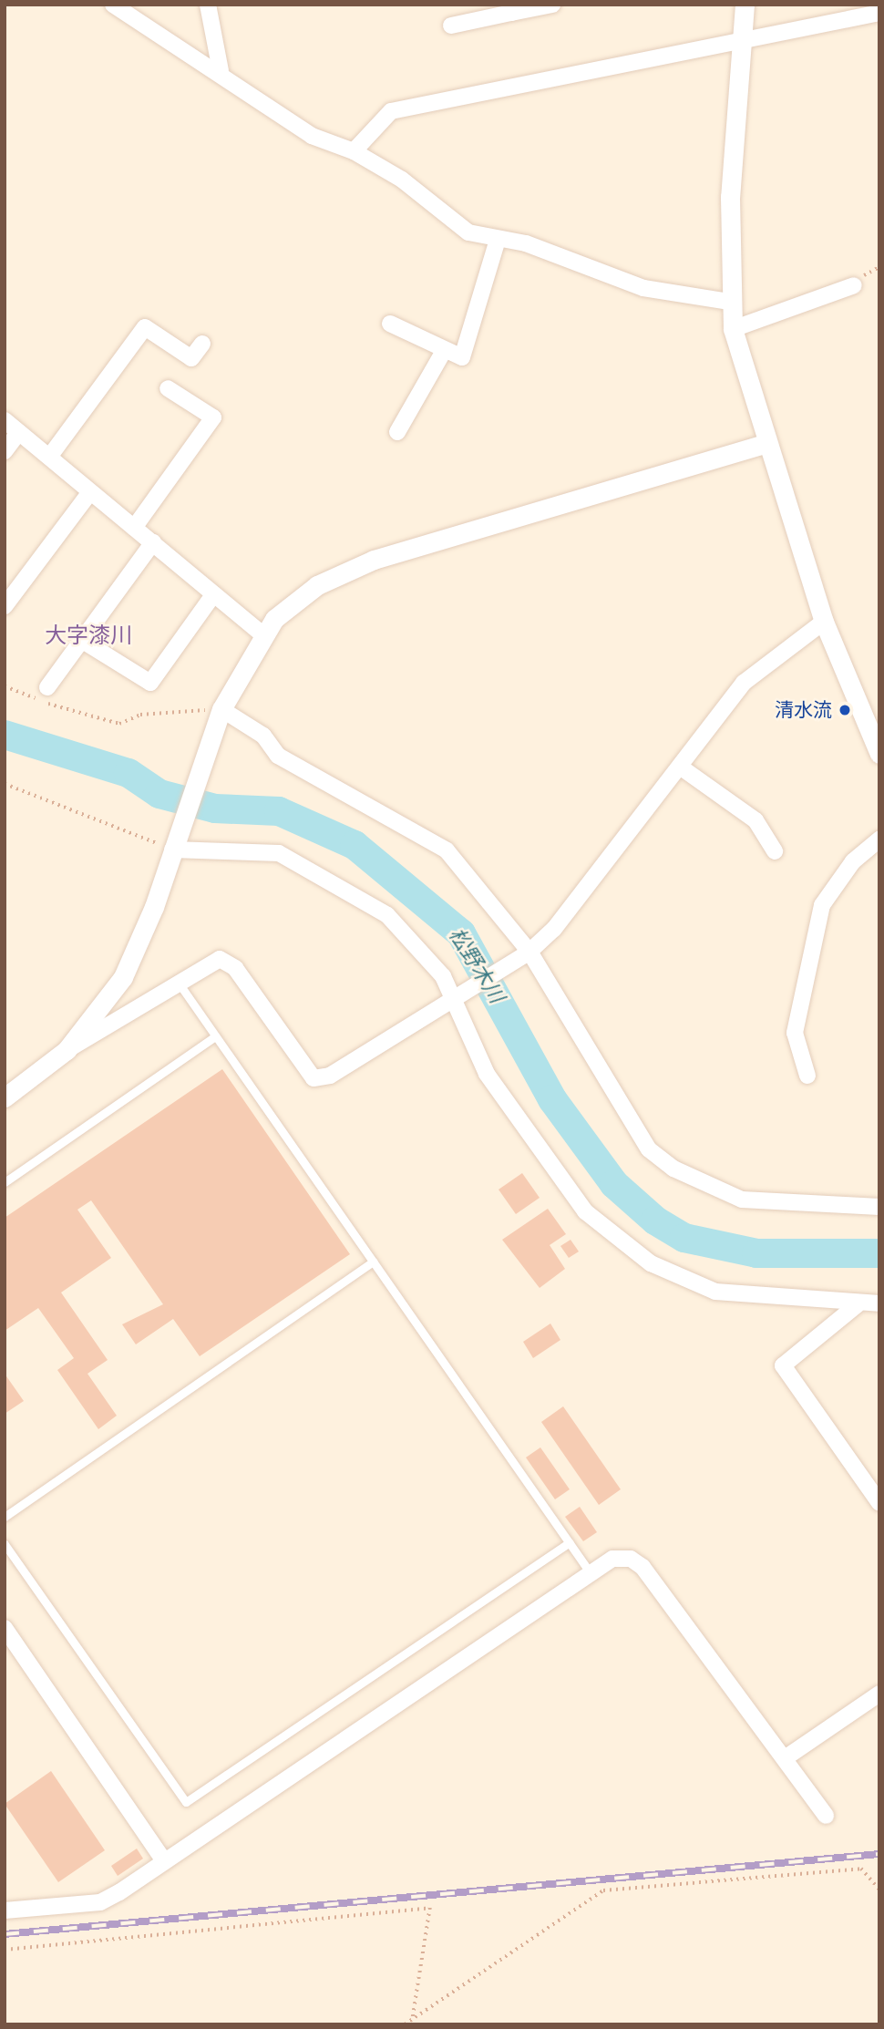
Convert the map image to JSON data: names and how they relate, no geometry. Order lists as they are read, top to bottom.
{
  "districts": ["大字漆川"],
  "water": ["松野木川"],
  "places": ["清水流"]
}
